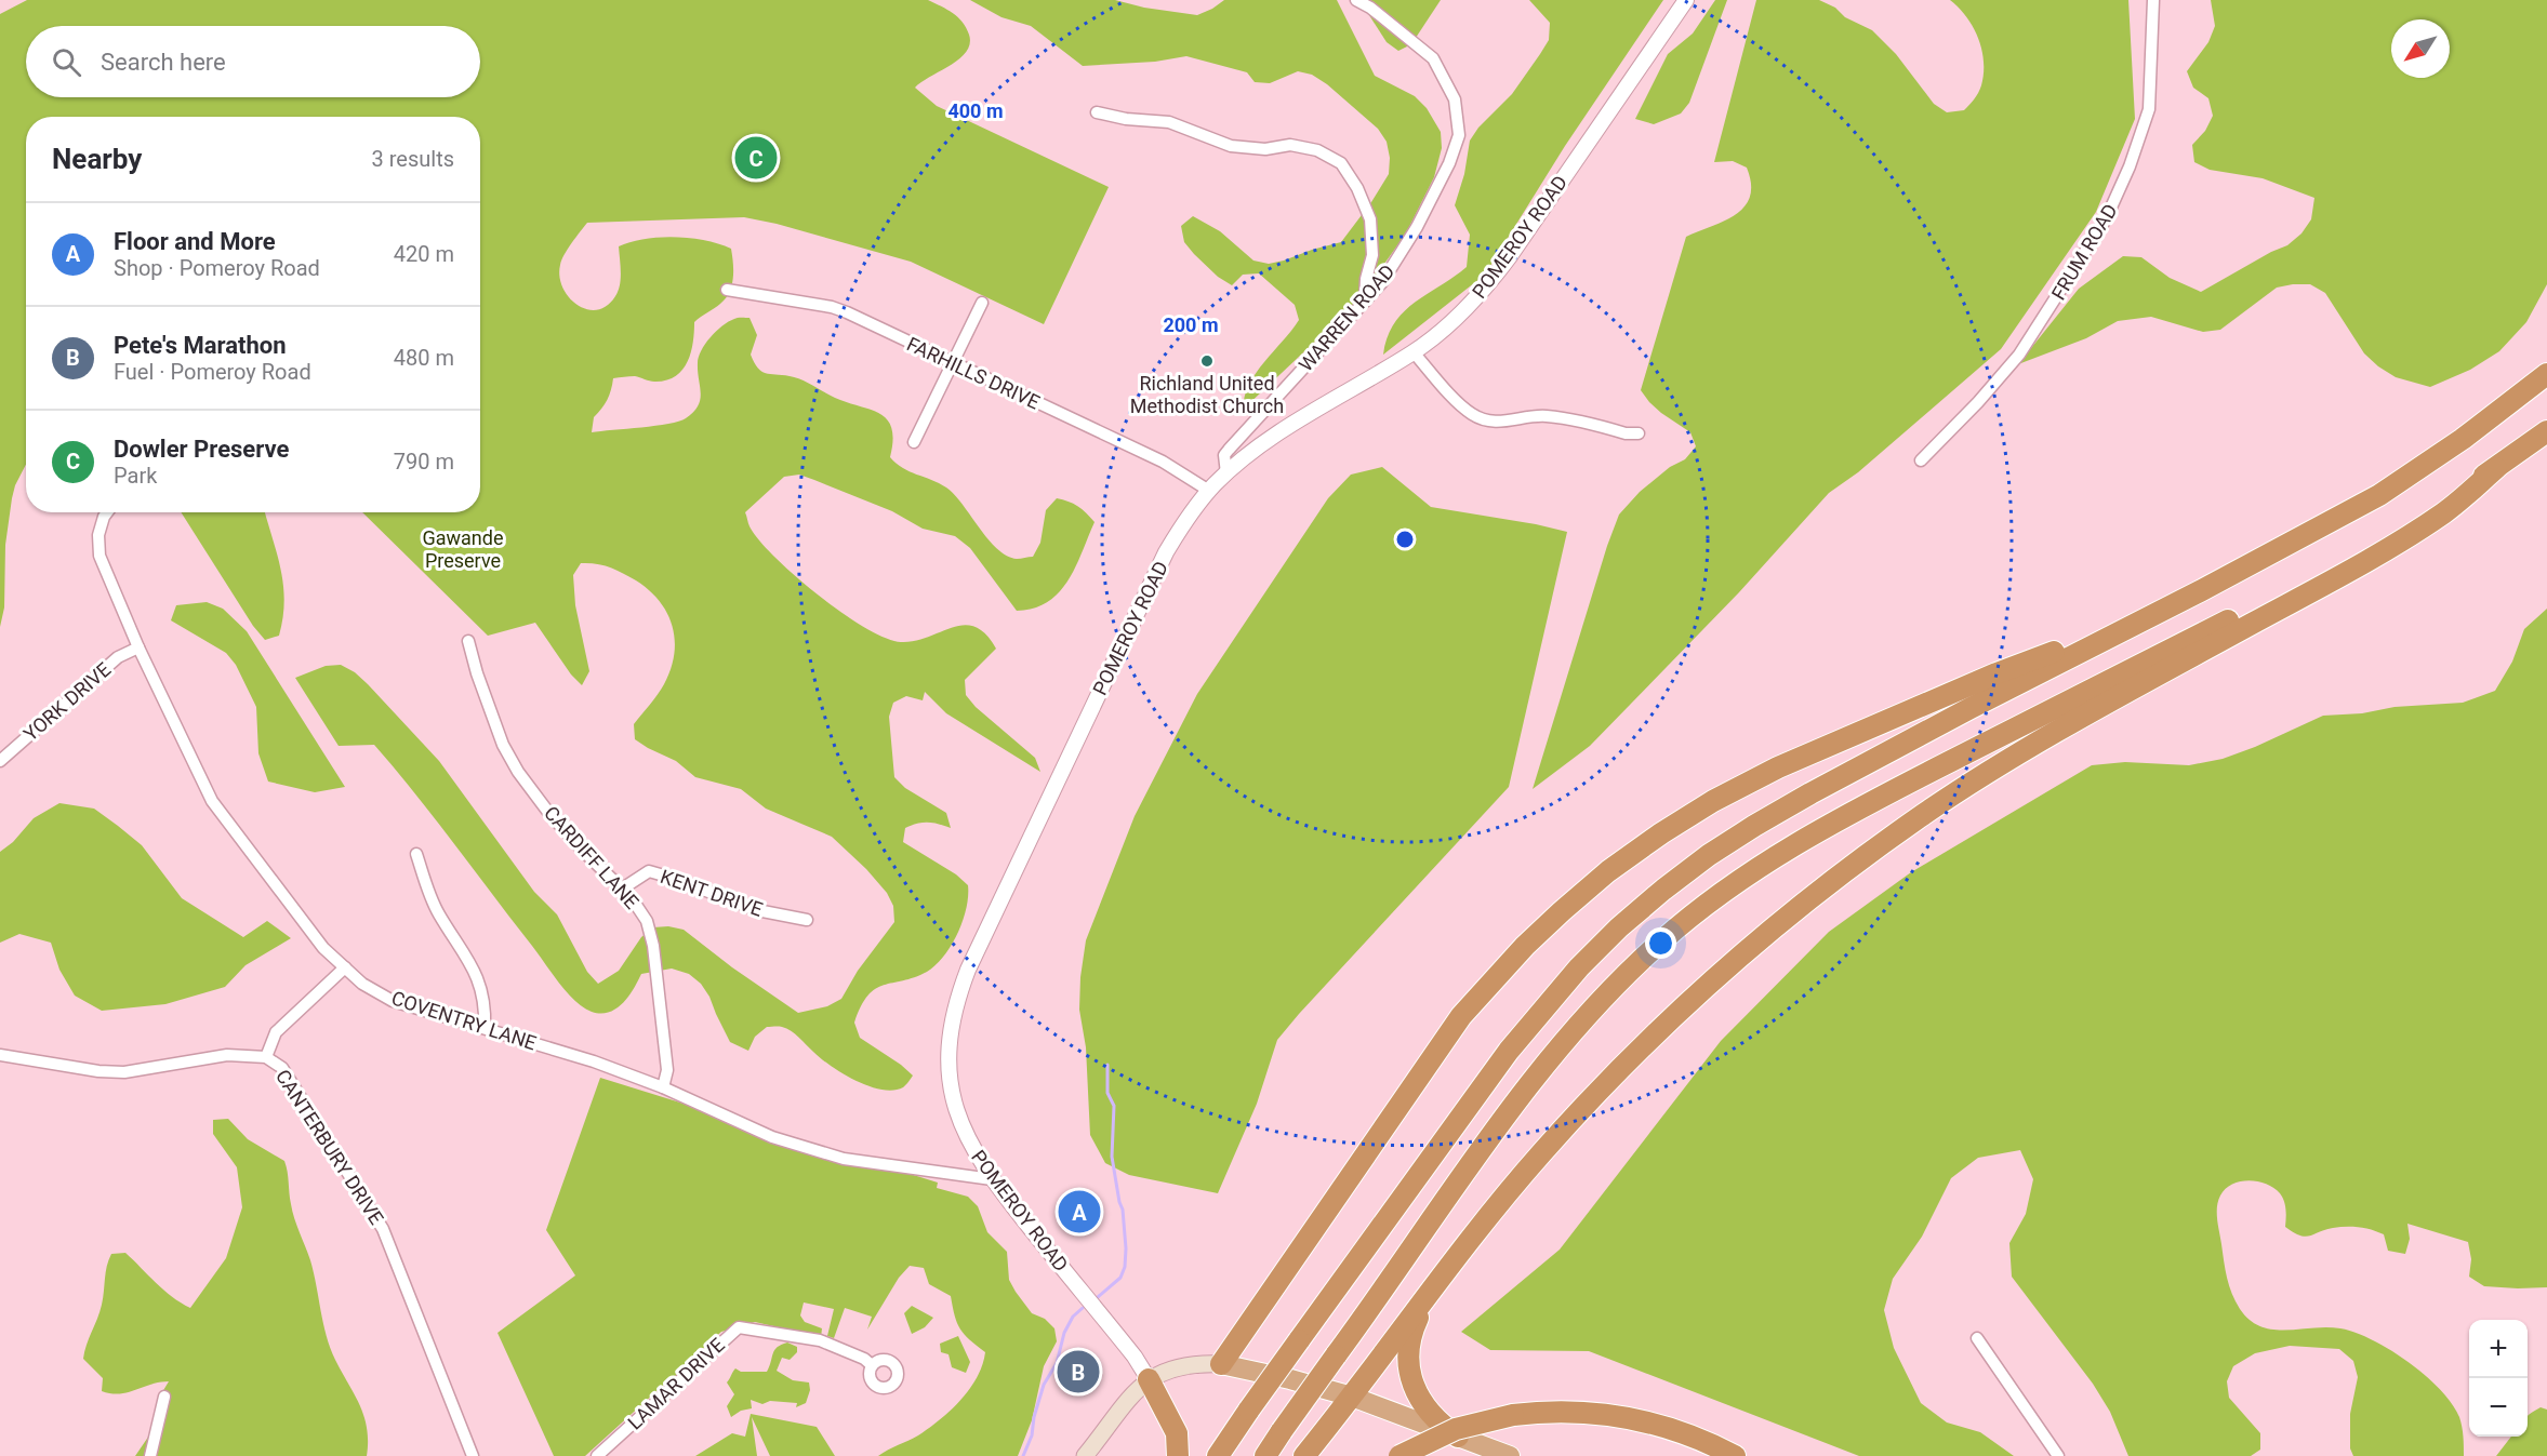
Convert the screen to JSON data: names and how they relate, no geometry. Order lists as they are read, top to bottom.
{
  "streets": {
    "street": [
      "POMEROY ROAD",
      "FRUM ROAD",
      "WARREN ROAD",
      "FARHILLS DRIVE",
      "YORK DRIVE",
      "CARDIFF LANE",
      "KENT DRIVE",
      "COVENTRY LANE",
      "CANTERBURY DRIVE",
      "LAMAR DRIVE"
    ]
  },
  "crossings": [
    ["POMEROY ROAD", "WARREN ROAD"],
    ["POMEROY ROAD", "FARHILLS DRIVE"],
    ["POMEROY ROAD", "COVENTRY LANE"],
    ["YORK DRIVE", "COVENTRY LANE"],
    ["CARDIFF LANE", "KENT DRIVE"],
    ["CARDIFF LANE", "COVENTRY LANE"]
  ],
  "parks": ["Gawande Preserve"],
  "places": ["Richland United Methodist Church"],
  "north": "bottom left",
  "page": {
    "search": "Search here",
    "heading": ["Nearby", "3 results"],
    "pins": ["C", "A", "B"],
    "list": [
      {
        "mark": "A",
        "name": "Floor and More",
        "note": "Shop · Pomeroy Road",
        "value": "420 m"
      },
      {
        "mark": "B",
        "name": "Pete's Marathon",
        "note": "Fuel · Pomeroy Road",
        "value": "480 m"
      },
      {
        "mark": "C",
        "name": "Dowler Preserve",
        "note": "Park",
        "value": "790 m"
      }
    ],
    "map_buttons": ["+", "−"]
  },
  "rings": ["400 m", "200 m"]
}
